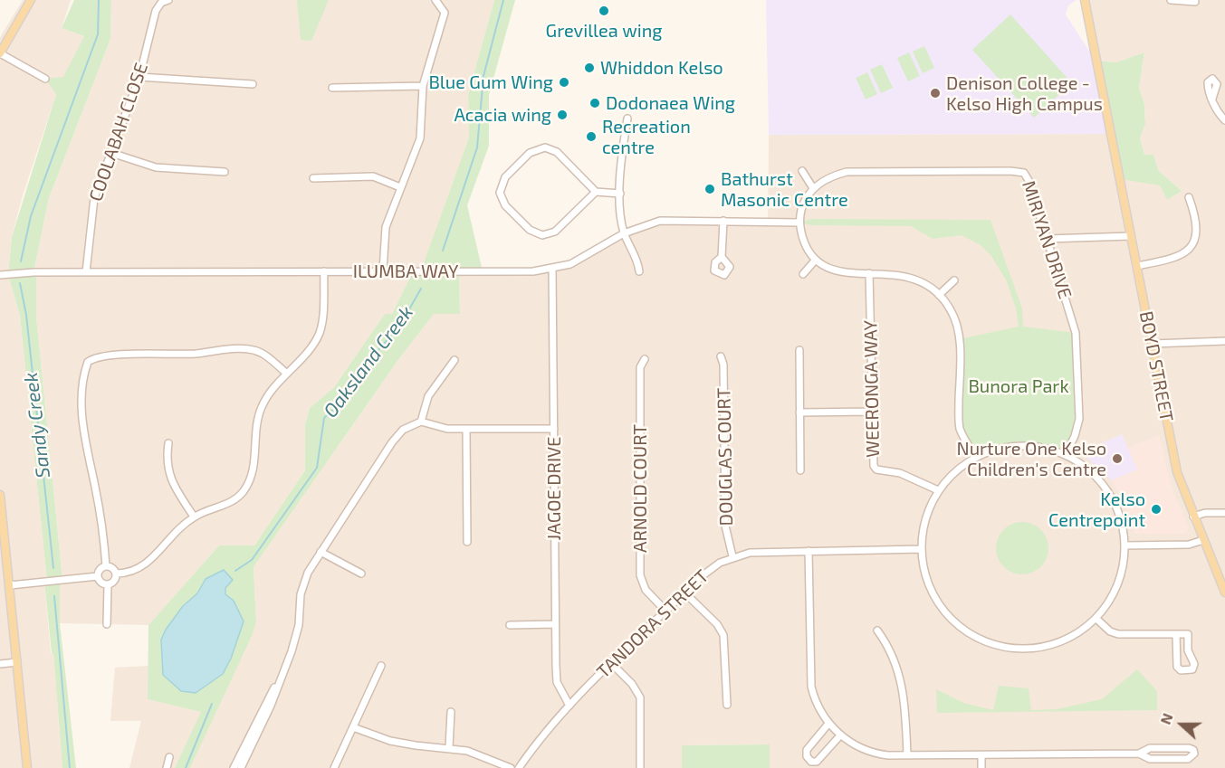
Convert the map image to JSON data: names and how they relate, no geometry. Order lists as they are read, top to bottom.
{
  "streets": {
    "main road": ["BOYD STREET"],
    "street": [
      "COOLABAH CLOSE",
      "MIRIYAN DRIVE",
      "ILUMBA WAY",
      "WEERONGA WAY",
      "DOUGLAS COURT",
      "JAGOE DRIVE",
      "ARNOLD COURT",
      "TANDORA STREET"
    ]
  },
  "crossings": [
    ["COOLABAH CLOSE", "ILUMBA WAY"],
    ["ILUMBA WAY", "JAGOE DRIVE"],
    ["DOUGLAS COURT", "TANDORA STREET"],
    ["JAGOE DRIVE", "TANDORA STREET"],
    ["ARNOLD COURT", "TANDORA STREET"]
  ],
  "water": ["Oaksland Creek", "Sandy Creek"],
  "parks": ["Bunora Park"],
  "places": [
    "Grevillea wing",
    "Whiddon Kelso",
    "Blue Gum Wing",
    "Denison College - Kelso High Campus",
    "Dodonaea Wing",
    "Acacia wing",
    "Recreation centre",
    "Bathurst Masonic Centre",
    "Nurture One Kelso Children's Centre",
    "Kelso Centrepoint"
  ],
  "north": "left"
}
